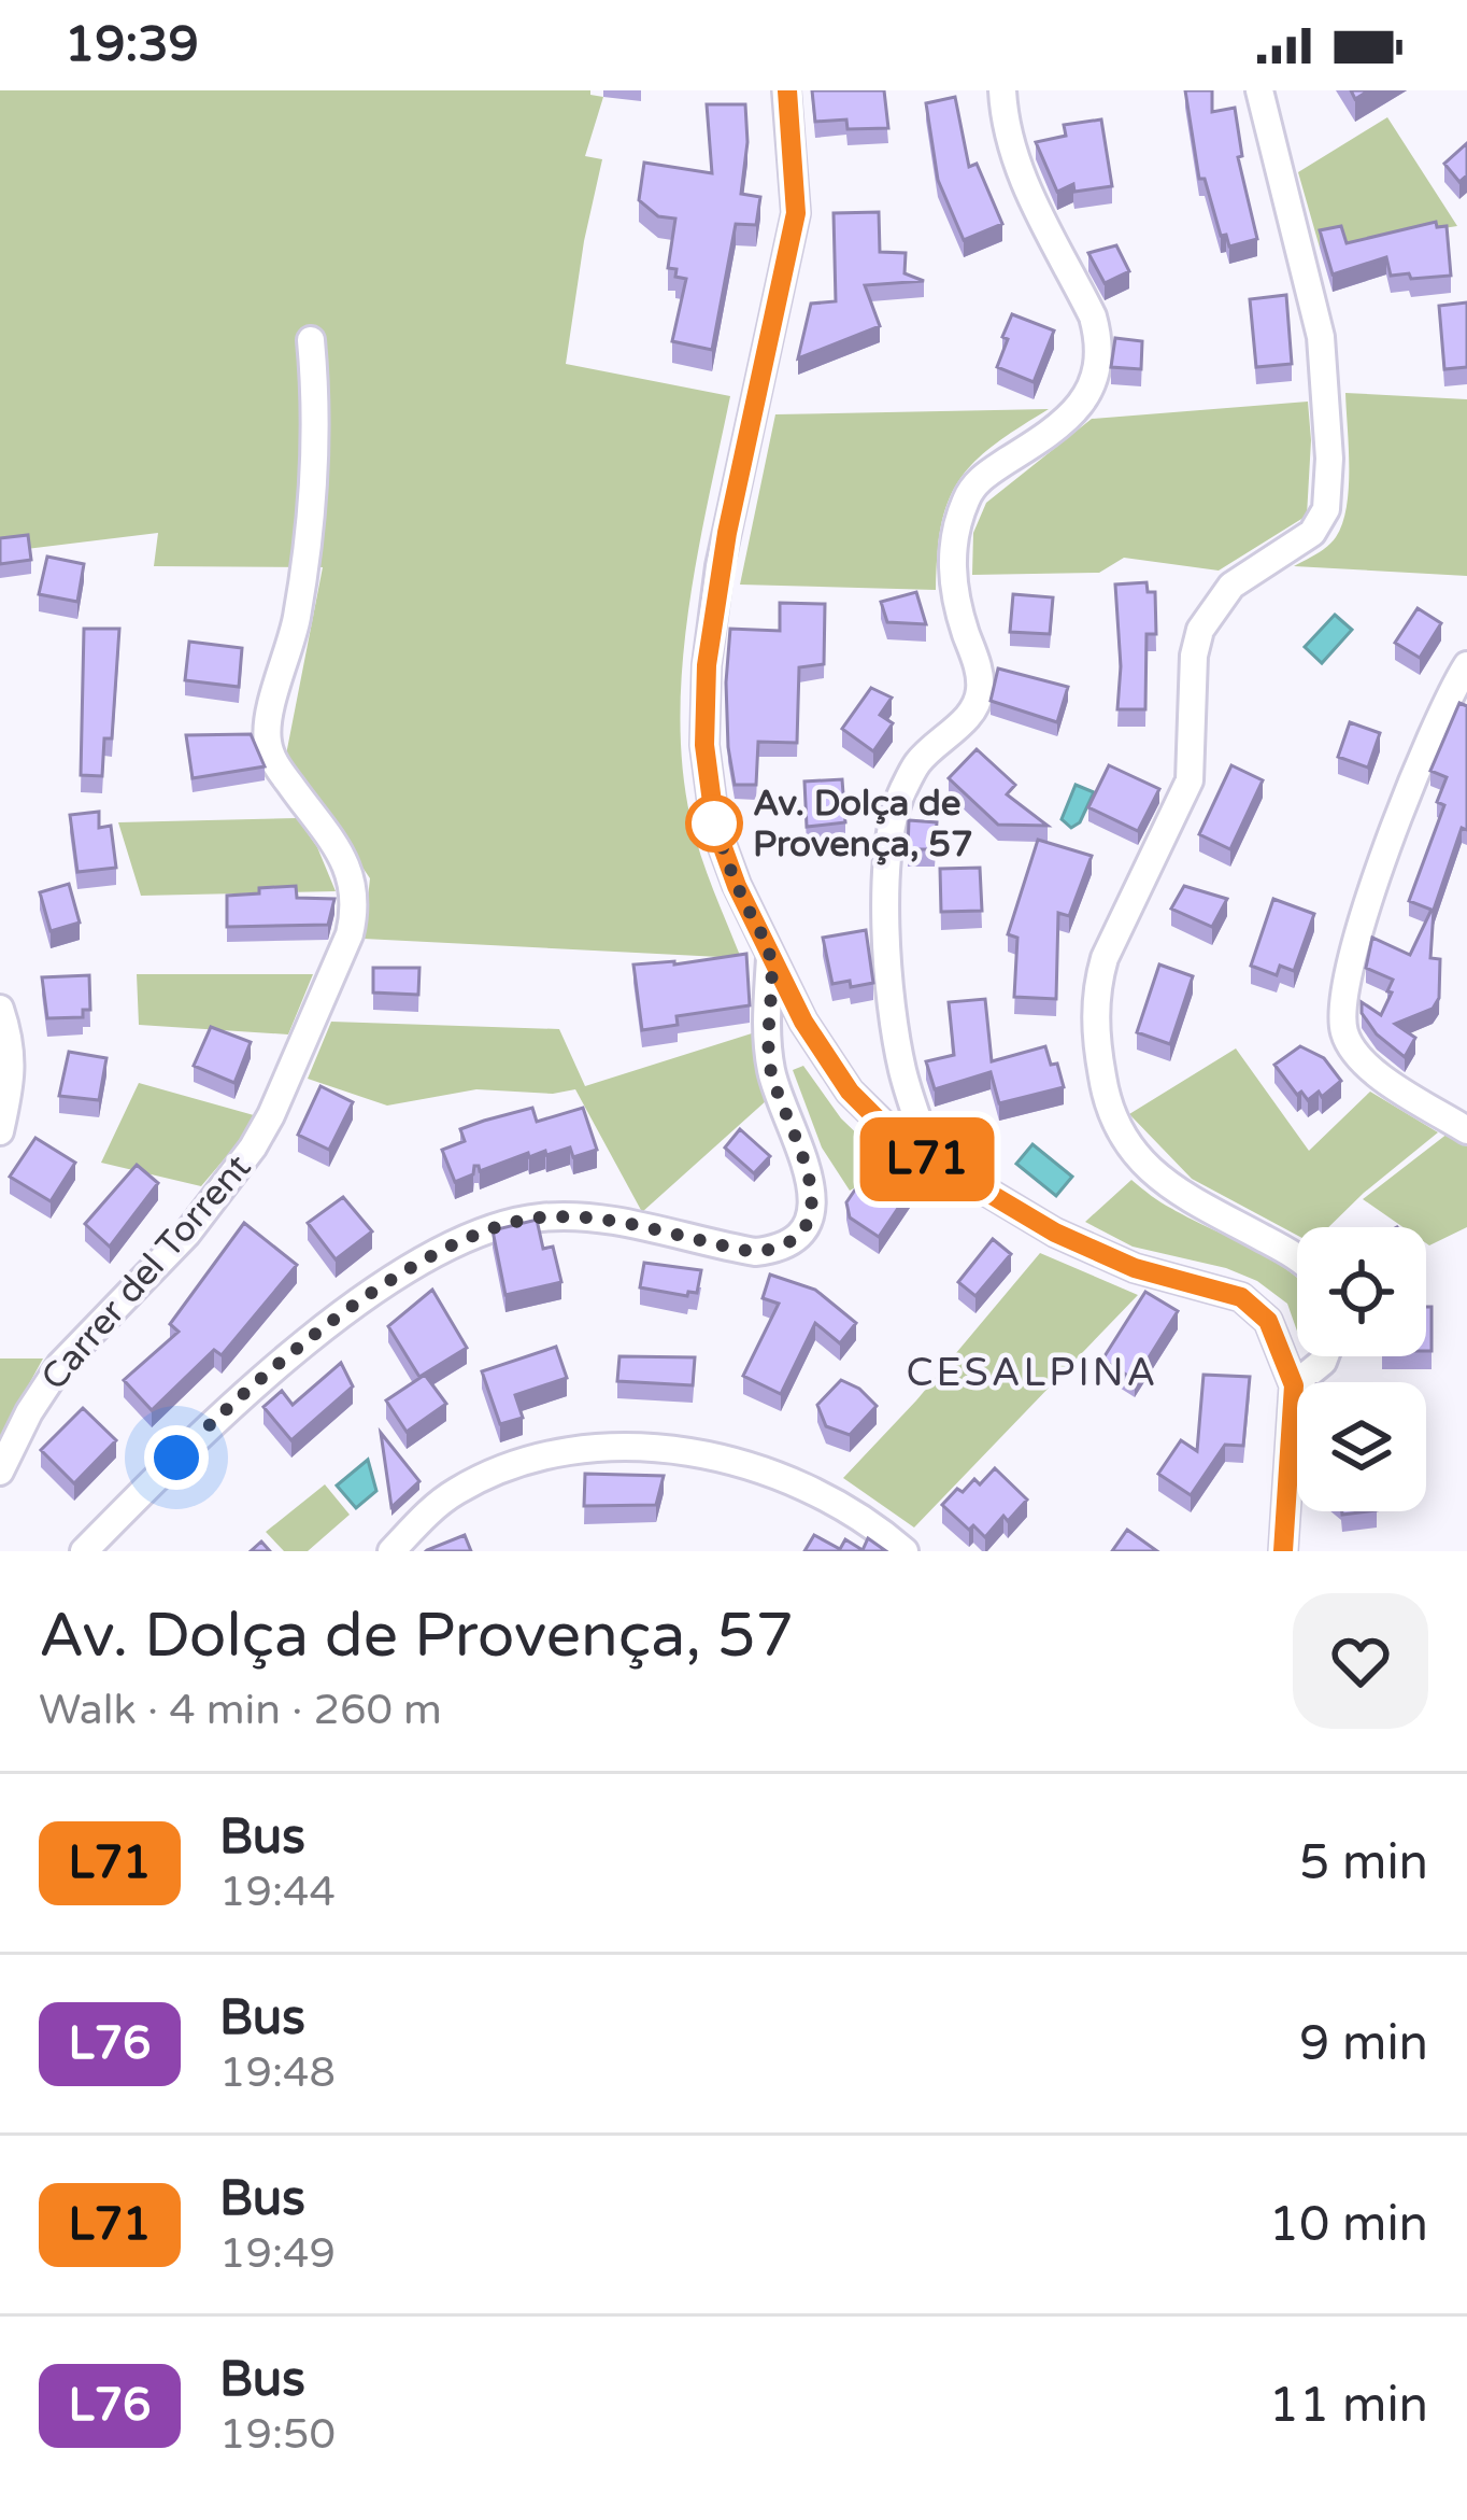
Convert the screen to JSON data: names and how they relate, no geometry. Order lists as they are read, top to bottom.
{
  "streets": {
    "street": ["Carrer del Torrent"]
  },
  "districts": ["CESALPINA"],
  "places": ["Av. Dolça de Provença, 57"],
  "lines": ["bus line L71"],
  "page": {
    "status": "19:39",
    "on_map": "L71",
    "heading": ["Av. Dolça de Provença, 57", "Walk · 4 min · 260 m"],
    "list": [
      {
        "mark": "L71",
        "name": "Bus",
        "note": "19:44",
        "value": "5 min"
      },
      {
        "mark": "L76",
        "name": "Bus",
        "note": "19:48",
        "value": "9 min"
      },
      {
        "mark": "L71",
        "name": "Bus",
        "note": "19:49",
        "value": "10 min"
      },
      {
        "mark": "L76",
        "name": "Bus",
        "note": "19:50",
        "value": "11 min"
      }
    ]
  }
}
